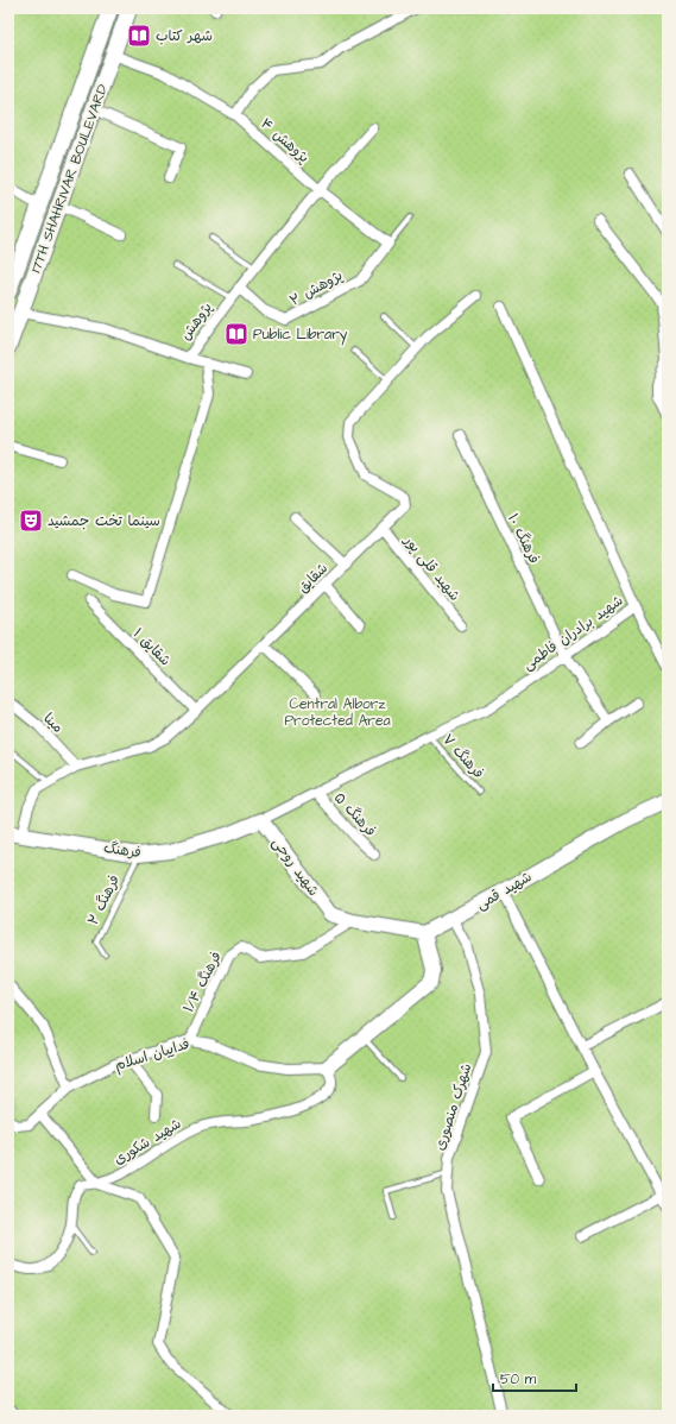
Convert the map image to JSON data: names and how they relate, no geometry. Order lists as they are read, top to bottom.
{
  "streets": {
    "main road": ["17TH SHAHRIVAR BOULEVARD"],
    "street": [
      "پژوهش ۴",
      "پژوهش ۲",
      "پژوهش",
      "فرهنگ ۱۰",
      "شهید قلی پور",
      "شقایق",
      "شهید برادران فاطمی",
      "شقایق ۱",
      "مینا",
      "فرهنگ ۵",
      "فرهنگ",
      "شهید روحی",
      "شهید قمی",
      "فرهنگ ۱/۴",
      "فداییان اسلام",
      "شهرک منصوری",
      "شهید شکوری"
    ],
    "lane": ["فرهنگ ۷", "فرهنگ ۲"]
  },
  "crossings": [
    ["پژوهش ۴", "17TH SHAHRIVAR BOULEVARD"],
    ["پژوهش ۴", "پژوهش ۲"],
    ["پژوهش ۴", "پژوهش"],
    ["17TH SHAHRIVAR BOULEVARD", "پژوهش"],
    ["پژوهش ۲", "پژوهش"],
    ["فرهنگ ۱۰", "شهید برادران فاطمی"],
    ["شهید قلی پور", "شقایق"],
    ["شقایق", "شقایق ۱"],
    ["شقایق", "مینا"],
    ["شقایق", "فرهنگ"],
    ["شهید برادران فاطمی", "فرهنگ ۷"],
    ["شهید برادران فاطمی", "فرهنگ ۵"],
    ["شهید برادران فاطمی", "فرهنگ"],
    ["شهید برادران فاطمی", "شهید روحی"],
    ["فرهنگ", "شهید روحی"],
    ["فرهنگ", "فرهنگ ۲"],
    ["شهید روحی", "فرهنگ ۱/۴"],
    ["شهید قمی", "شهرک منصوری"],
    ["فرهنگ ۱/۴", "فداییان اسلام"],
    ["فداییان اسلام", "شهید شکوری"]
  ],
  "parks": ["Central Alborz Protected Area"],
  "places": {
    "library": ["شهر کتاب", "Public Library"],
    "theatre": ["سینما تخت جمشید"]
  },
  "scale_bar": "50 m"
}
